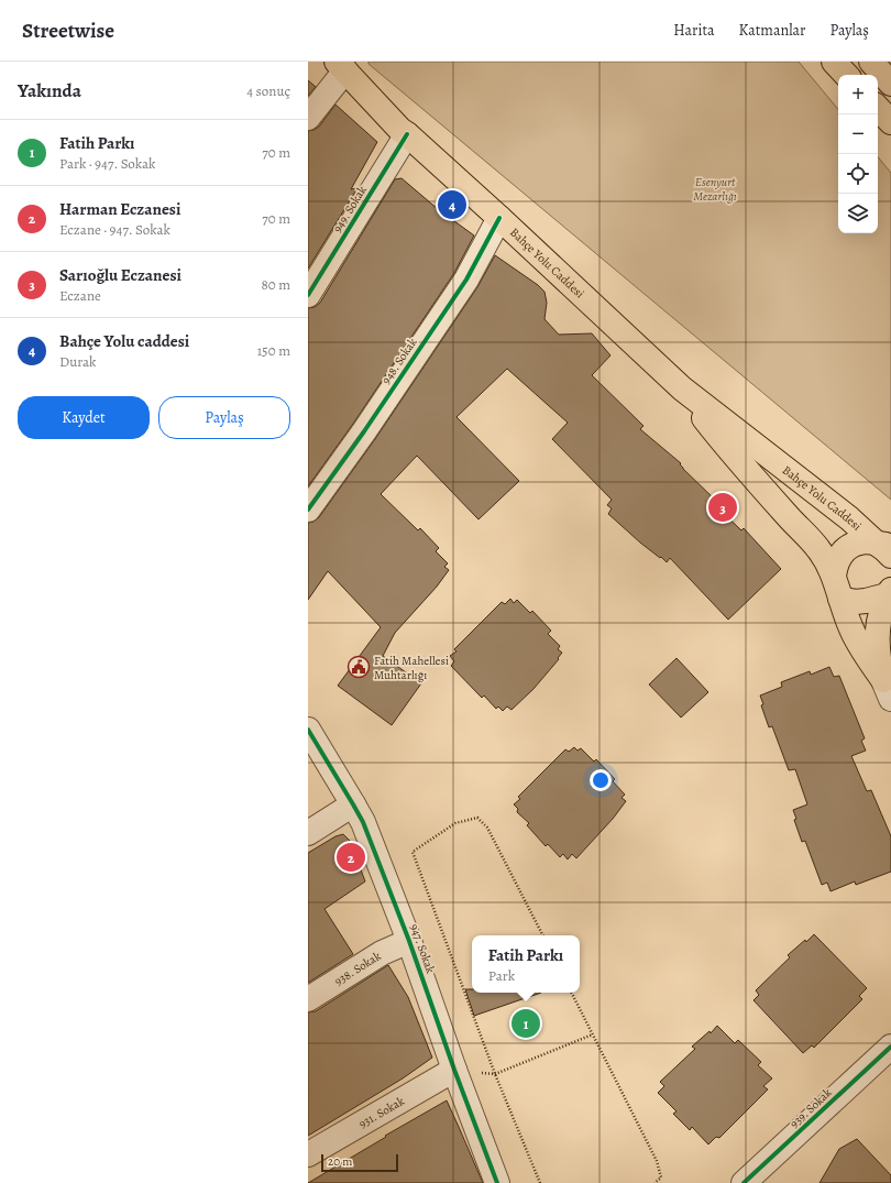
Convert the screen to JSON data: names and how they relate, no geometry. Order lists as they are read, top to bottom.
{
  "streets": {
    "main road": ["Bahçe Yolu Caddesi"],
    "street": [
      "949. Sokak",
      "948. Sokak",
      "947. Sokak",
      "938. Sokak",
      "939. Sokak",
      "931. Sokak"
    ]
  },
  "crossings": [
    ["949. Sokak", "Bahçe Yolu Caddesi"],
    ["Bahçe Yolu Caddesi", "948. Sokak"],
    ["947. Sokak", "938. Sokak"],
    ["947. Sokak", "931. Sokak"]
  ],
  "parks": ["Esenyurt Mezarlığı"],
  "places": {
    "public building": ["Fatih Mahellesi Muhtarlığı"]
  },
  "scale_bar": "20 m",
  "page": {
    "header": "Streetwise",
    "nav": ["Harita", "Katmanlar", "Paylaş"],
    "heading": ["Yakında", "4 sonuç"],
    "map_buttons": ["+", "−"],
    "list": [
      {
        "mark": "1",
        "name": "Fatih Parkı",
        "note": "Park · 947. Sokak",
        "value": "70 m"
      },
      {
        "mark": "2",
        "name": "Harman Eczanesi",
        "note": "Eczane · 947. Sokak",
        "value": "70 m"
      },
      {
        "mark": "3",
        "name": "Sarıoğlu Eczanesi",
        "note": "Eczane",
        "value": "80 m"
      },
      {
        "mark": "4",
        "name": "Bahçe Yolu caddesi",
        "note": "Durak",
        "value": "150 m"
      }
    ],
    "pins": [
      "4",
      "3",
      "2",
      "1"
    ],
    "buttons": ["Kaydet", "Paylaş"],
    "popup": ["Fatih Parkı", "Park"],
    "scale": "20 m"
  }
}
